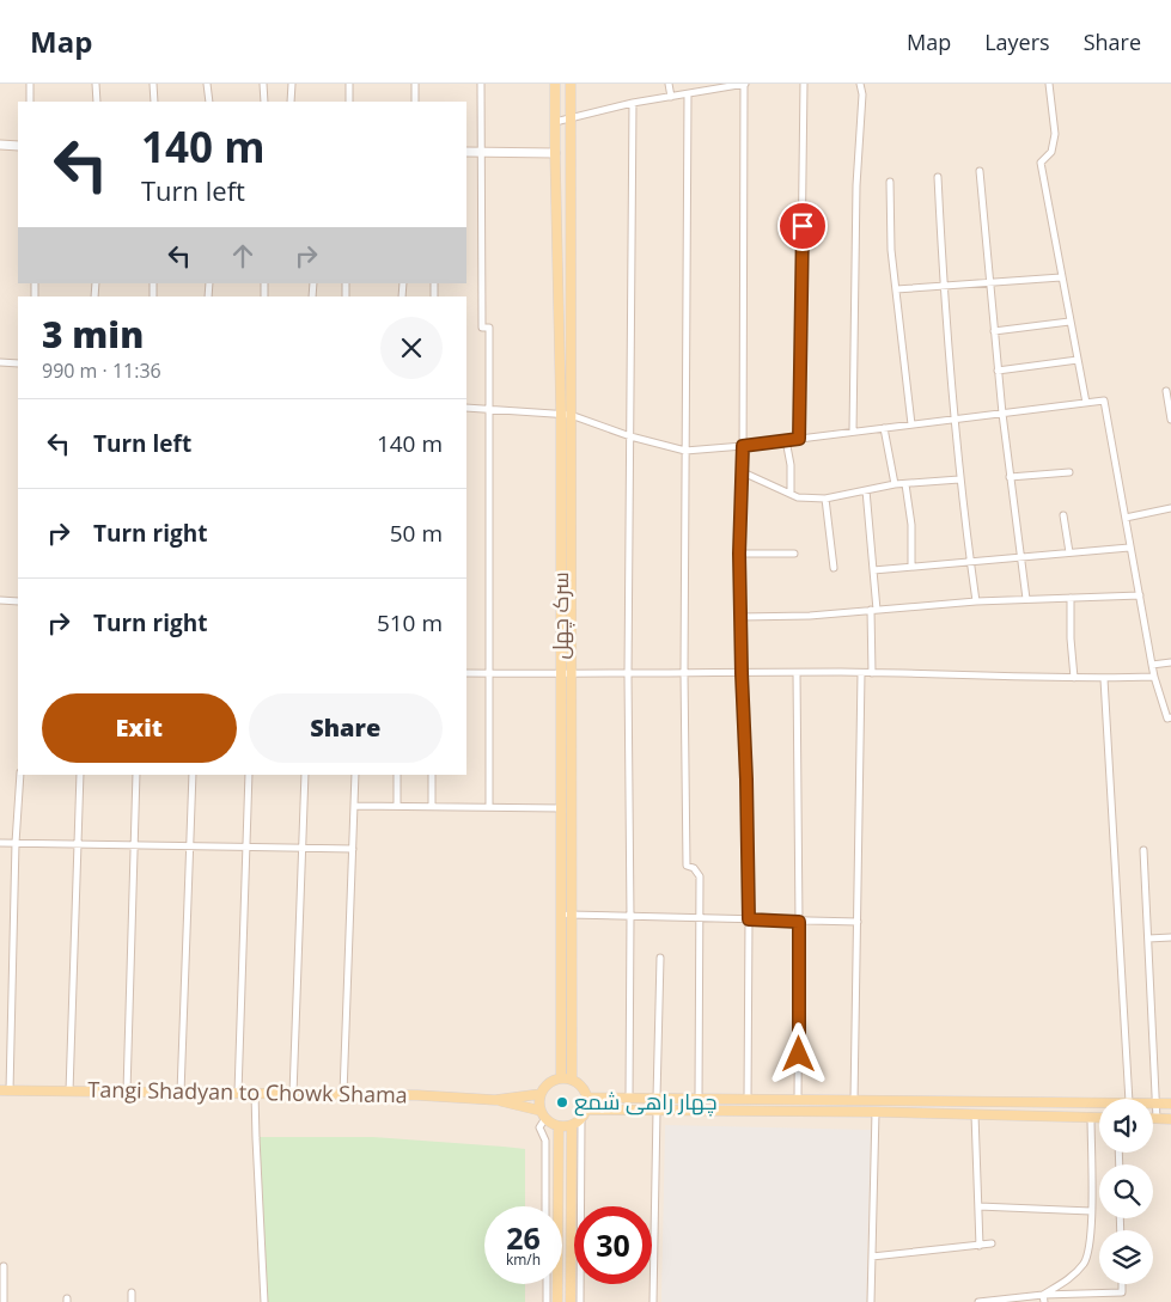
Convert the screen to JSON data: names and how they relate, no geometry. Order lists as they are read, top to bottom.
{
  "streets": {
    "main road": ["سرک چهل", "Tangi Shadyan to Chowk Shama"]
  },
  "places": ["چهار راهی شمع"],
  "page": {
    "header": "Map",
    "nav": ["Map", "Layers", "Share"],
    "turn": ["140 m", "Turn left"],
    "heading": ["3 min", "990 m · 11:36"],
    "list": [
      {
        "name": "Turn left",
        "value": "140 m"
      },
      {
        "name": "Turn right",
        "value": "50 m"
      },
      {
        "name": "Turn right",
        "value": "510 m"
      }
    ],
    "buttons": ["Exit", "Share"],
    "speed": "26 km/h",
    "limit": "30"
  }
}
